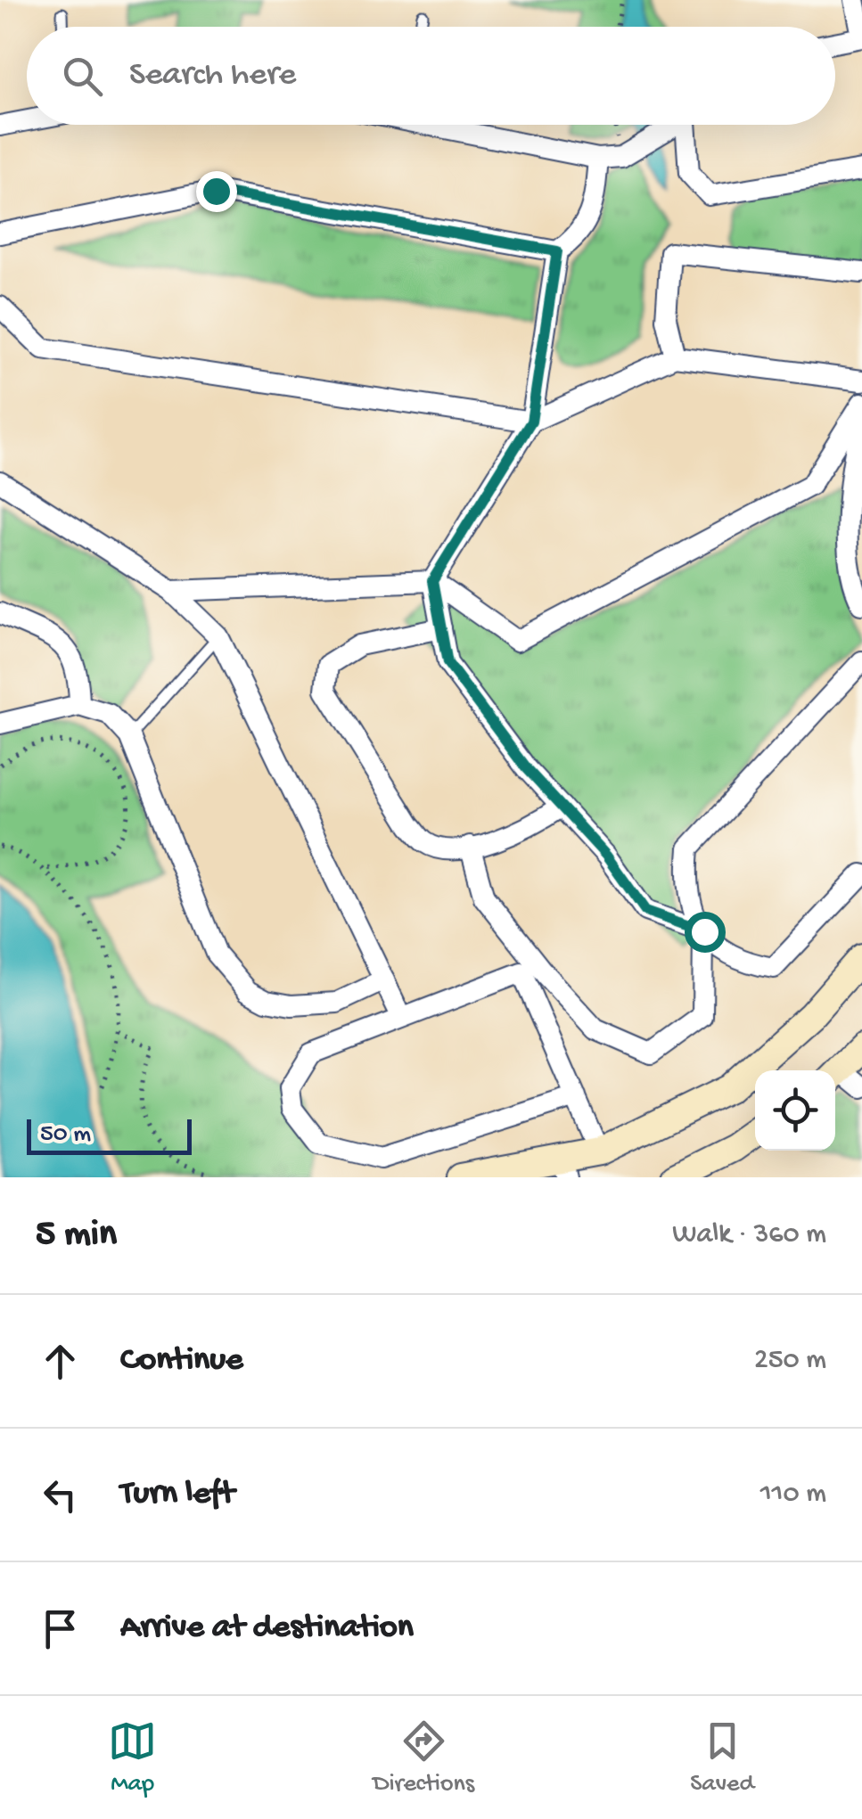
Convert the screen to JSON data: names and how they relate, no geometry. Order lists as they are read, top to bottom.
{
  "scale_bar": "50 m",
  "page": {
    "search": "Search here",
    "scale": "50 m",
    "heading": ["5 min", "Walk · 360 m"],
    "list": [
      ["Continue", "250 m"],
      ["Turn left", "110 m"],
      "Arrive at destination"
    ],
    "nav": ["Map", "Directions", "Saved"]
  }
}
